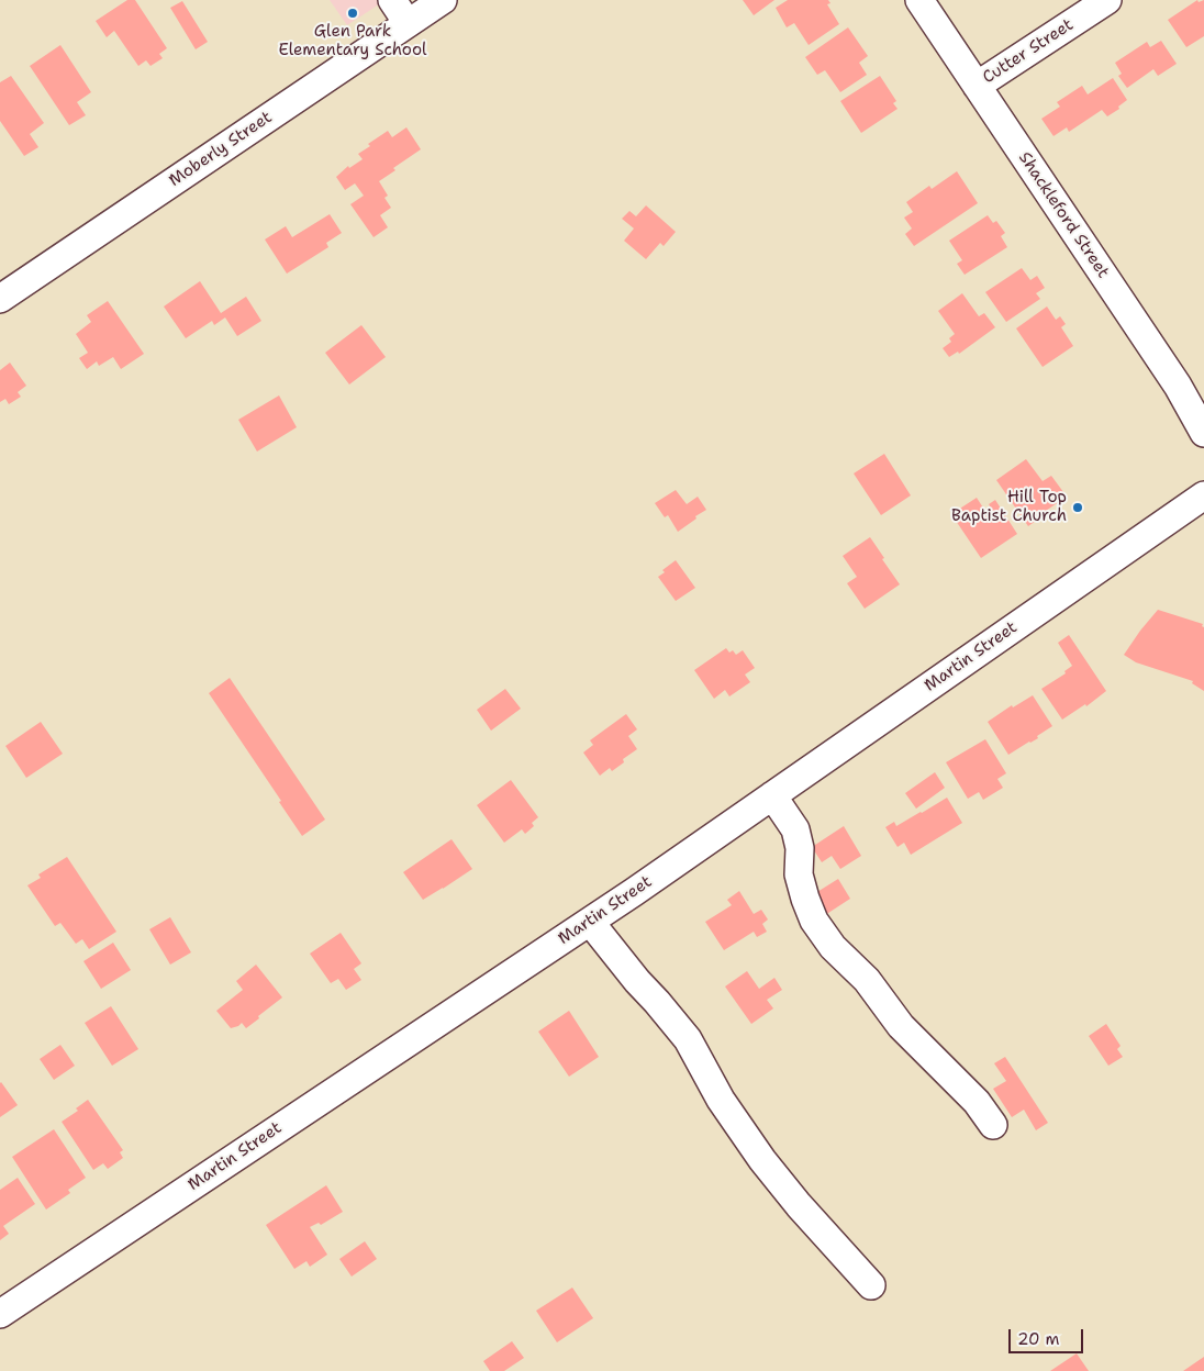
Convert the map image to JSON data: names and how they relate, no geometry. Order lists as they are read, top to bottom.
{
  "streets": {
    "street": [
      "Cutter Street",
      "Moberly Street",
      "Shackleford Street",
      "Martin Street"
    ]
  },
  "crossings": [
    ["Cutter Street", "Shackleford Street"]
  ],
  "places": ["Glen Park Elementary School", "Hill Top Baptist Church"],
  "scale_bar": "20 m"
}
